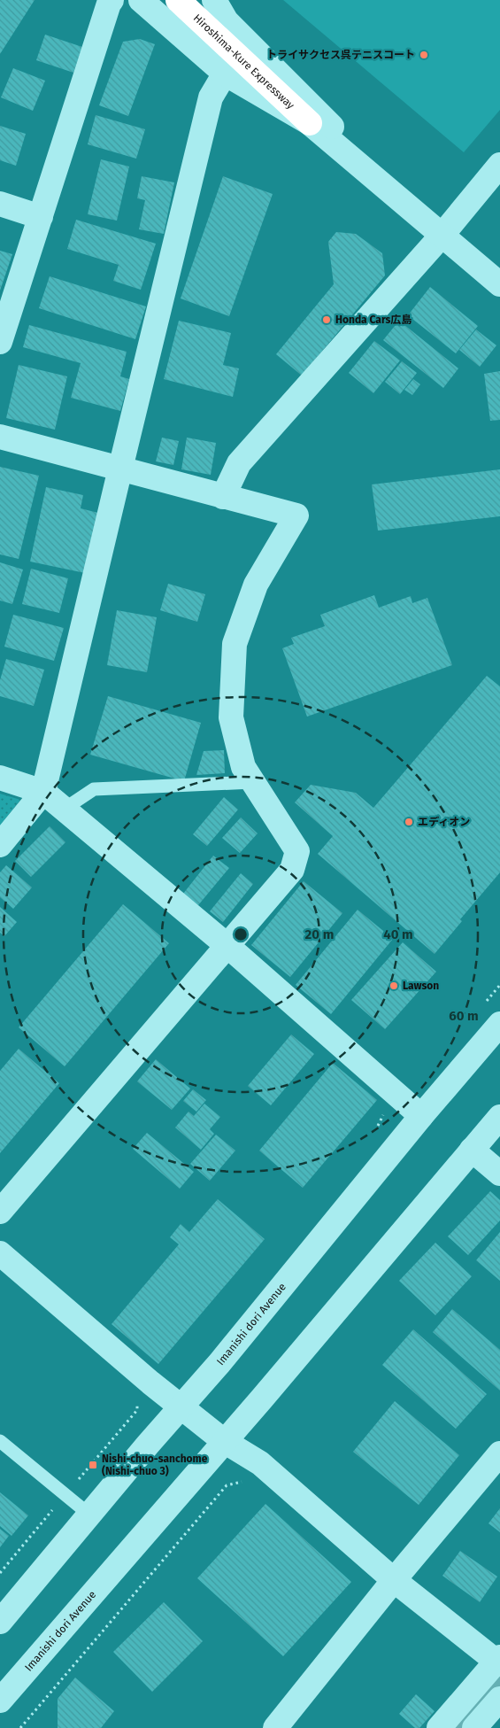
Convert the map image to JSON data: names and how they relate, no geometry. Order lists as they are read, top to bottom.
{
  "streets": {
    "highway": ["Hiroshima-Kure Expressway"],
    "street": ["Imanishi dori Avenue"]
  },
  "places": {
    "other": [
      "トライサクセス呉テニスコート",
      "Honda Cars広島",
      "エディオン",
      "Lawson"
    ],
    "transit": ["Nishi-chuo-sanchome (Nishi-chuo 3)"]
  },
  "rings": ["20 m", "40 m", "60 m"]
}
